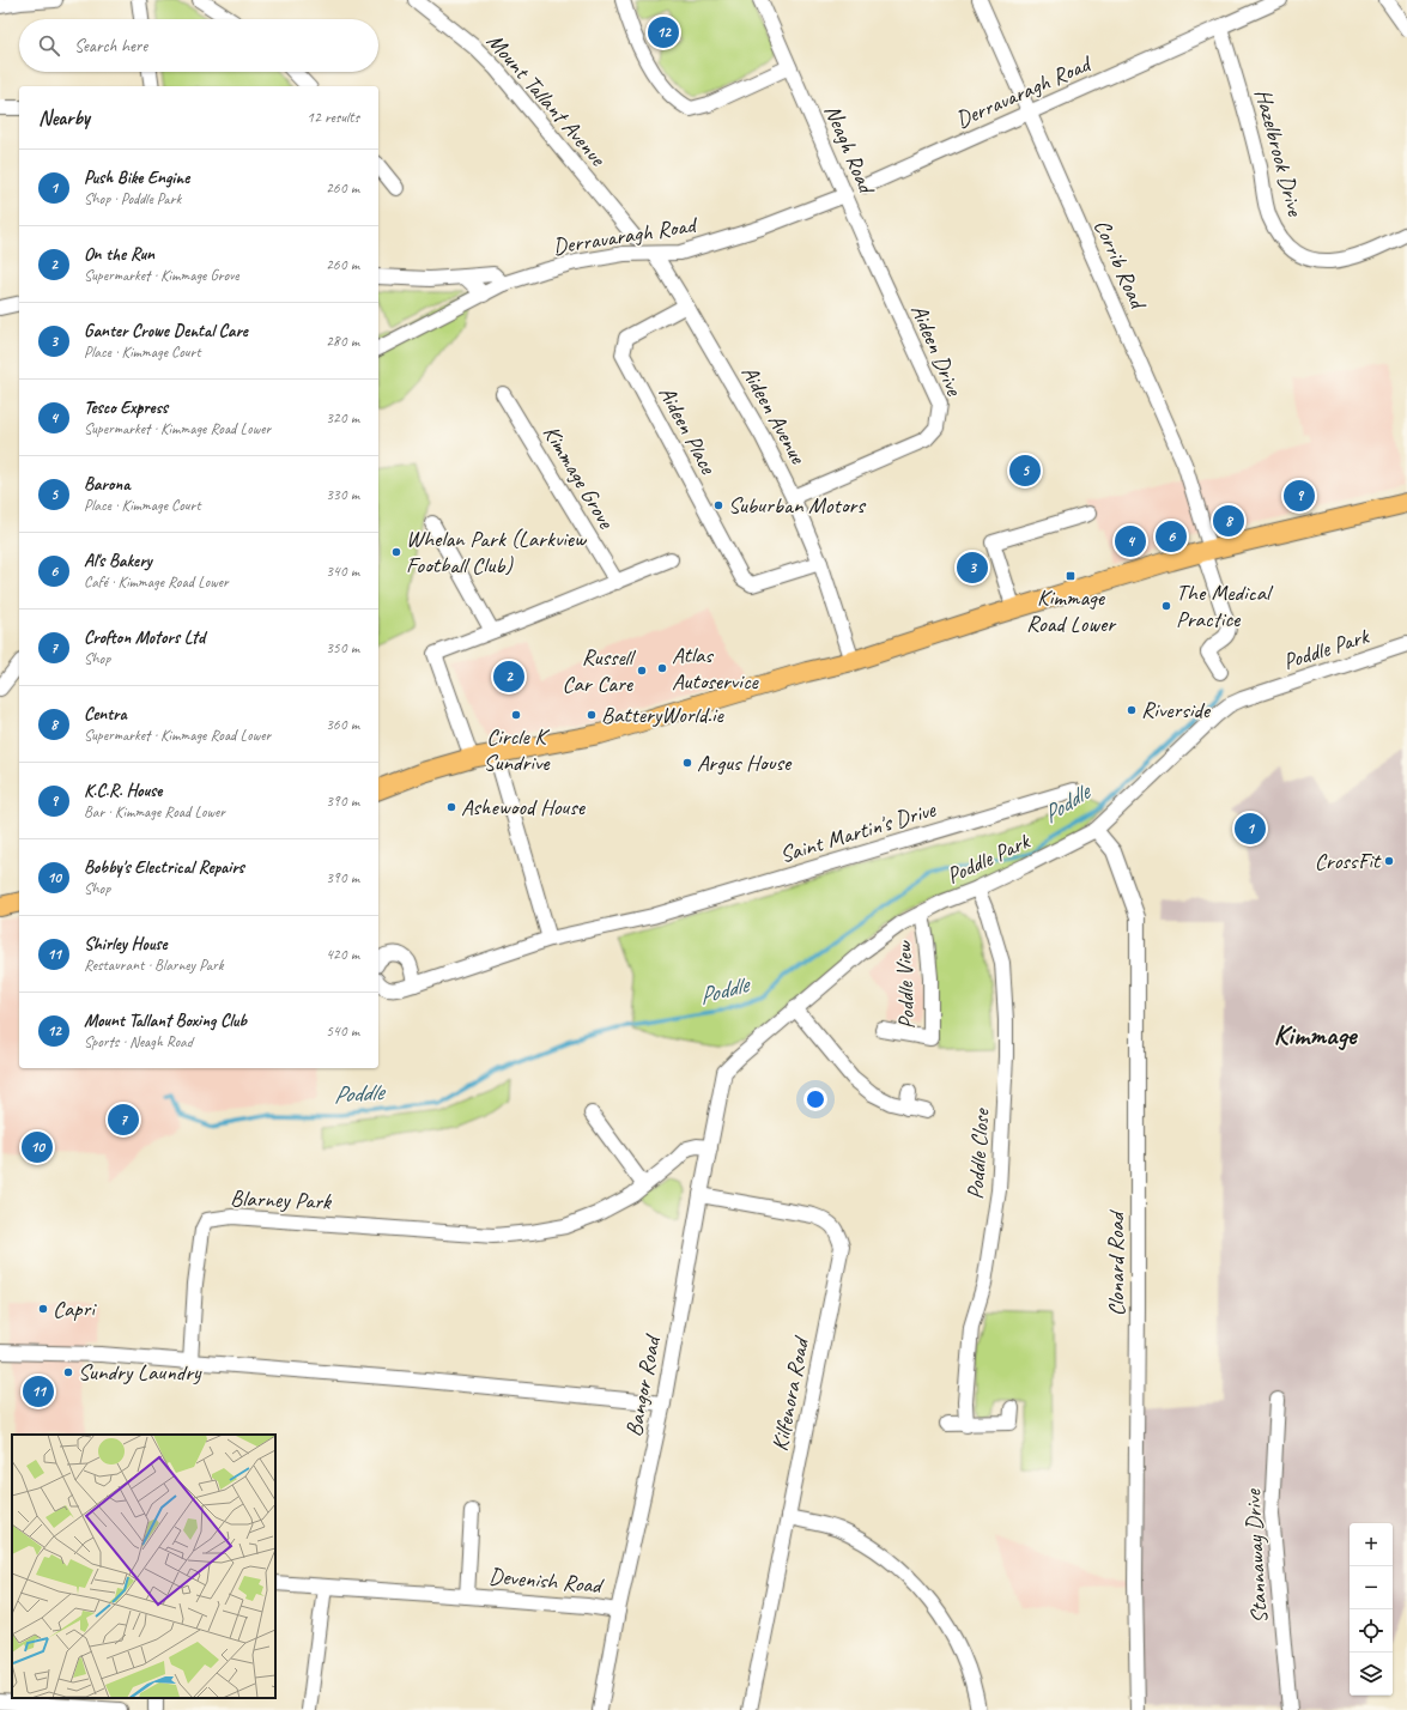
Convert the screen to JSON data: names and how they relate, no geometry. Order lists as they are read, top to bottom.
{
  "streets": {
    "street": [
      "Derravaragh Road",
      "Mount Tallant Avenue",
      "Neagh Road",
      "Hazelbrook Drive",
      "Corrib Road",
      "Aideen Drive",
      "Aideen Avenue",
      "Aideen Place",
      "Kimmage Grove",
      "Poddle Park",
      "Saint Martin's Drive",
      "Poddle View",
      "Poddle Close",
      "Blarney Park",
      "Clonard Road",
      "Bangor Road",
      "Kilfenora Road",
      "Stannaway Drive",
      "Devenish Road"
    ]
  },
  "crossings": [
    ["Derravaragh Road", "Neagh Road"],
    ["Derravaragh Road", "Hazelbrook Drive"],
    ["Derravaragh Road", "Corrib Road"],
    ["Derravaragh Road", "Aideen Avenue"],
    ["Neagh Road", "Aideen Drive"],
    ["Aideen Drive", "Aideen Avenue"],
    ["Aideen Avenue", "Aideen Place"],
    ["Poddle Park", "Poddle View"],
    ["Poddle Park", "Poddle Close"],
    ["Poddle Park", "Clonard Road"],
    ["Poddle Park", "Bangor Road"],
    ["Bangor Road", "Kilfenora Road"],
    ["Bangor Road", "Devenish Road"]
  ],
  "districts": ["Kimmage"],
  "water": ["Poddle"],
  "places": {
    "other": [
      "Suburban Motors",
      "Whelan Park (Larkview Football Club)",
      "The Medical Practice",
      "Atlas Autoservice",
      "Russell Car Care",
      "Riverside",
      "Circle K Sundrive",
      "BatteryWorld.ie",
      "Argus House",
      "Ashewood House",
      "CrossFit",
      "Capri",
      "Sundry Laundry"
    ],
    "transit": ["Kimmage Road Lower"]
  },
  "page": {
    "pins": [
      "12",
      "5",
      "9",
      "8",
      "6",
      "4",
      "3",
      "2",
      "1",
      "7",
      "10",
      "11"
    ],
    "search": "Search here",
    "heading": ["Nearby", "12 results"],
    "list": [
      {
        "mark": "1",
        "name": "Push Bike Engine",
        "note": "Shop · Poddle Park",
        "value": "260 m"
      },
      {
        "mark": "2",
        "name": "On the Run",
        "note": "Supermarket · Kimmage Grove",
        "value": "260 m"
      },
      {
        "mark": "3",
        "name": "Ganter Crowe Dental Care",
        "note": "Place · Kimmage Court",
        "value": "280 m"
      },
      {
        "mark": "4",
        "name": "Tesco Express",
        "note": "Supermarket · Kimmage Road Lower",
        "value": "320 m"
      },
      {
        "mark": "5",
        "name": "Barona",
        "note": "Place · Kimmage Court",
        "value": "330 m"
      },
      {
        "mark": "6",
        "name": "Al's Bakery",
        "note": "Café · Kimmage Road Lower",
        "value": "340 m"
      },
      {
        "mark": "7",
        "name": "Crofton Motors Ltd",
        "note": "Shop",
        "value": "350 m"
      },
      {
        "mark": "8",
        "name": "Centra",
        "note": "Supermarket · Kimmage Road Lower",
        "value": "360 m"
      },
      {
        "mark": "9",
        "name": "K.C.R. House",
        "note": "Bar · Kimmage Road Lower",
        "value": "390 m"
      },
      {
        "mark": "10",
        "name": "Bobby's Electrical Repairs",
        "note": "Shop",
        "value": "390 m"
      },
      {
        "mark": "11",
        "name": "Shirley House",
        "note": "Restaurant · Blarney Park",
        "value": "420 m"
      },
      {
        "mark": "12",
        "name": "Mount Tallant Boxing Club",
        "note": "Sports · Neagh Road",
        "value": "540 m"
      }
    ],
    "map_buttons": ["+", "−"]
  }
}
